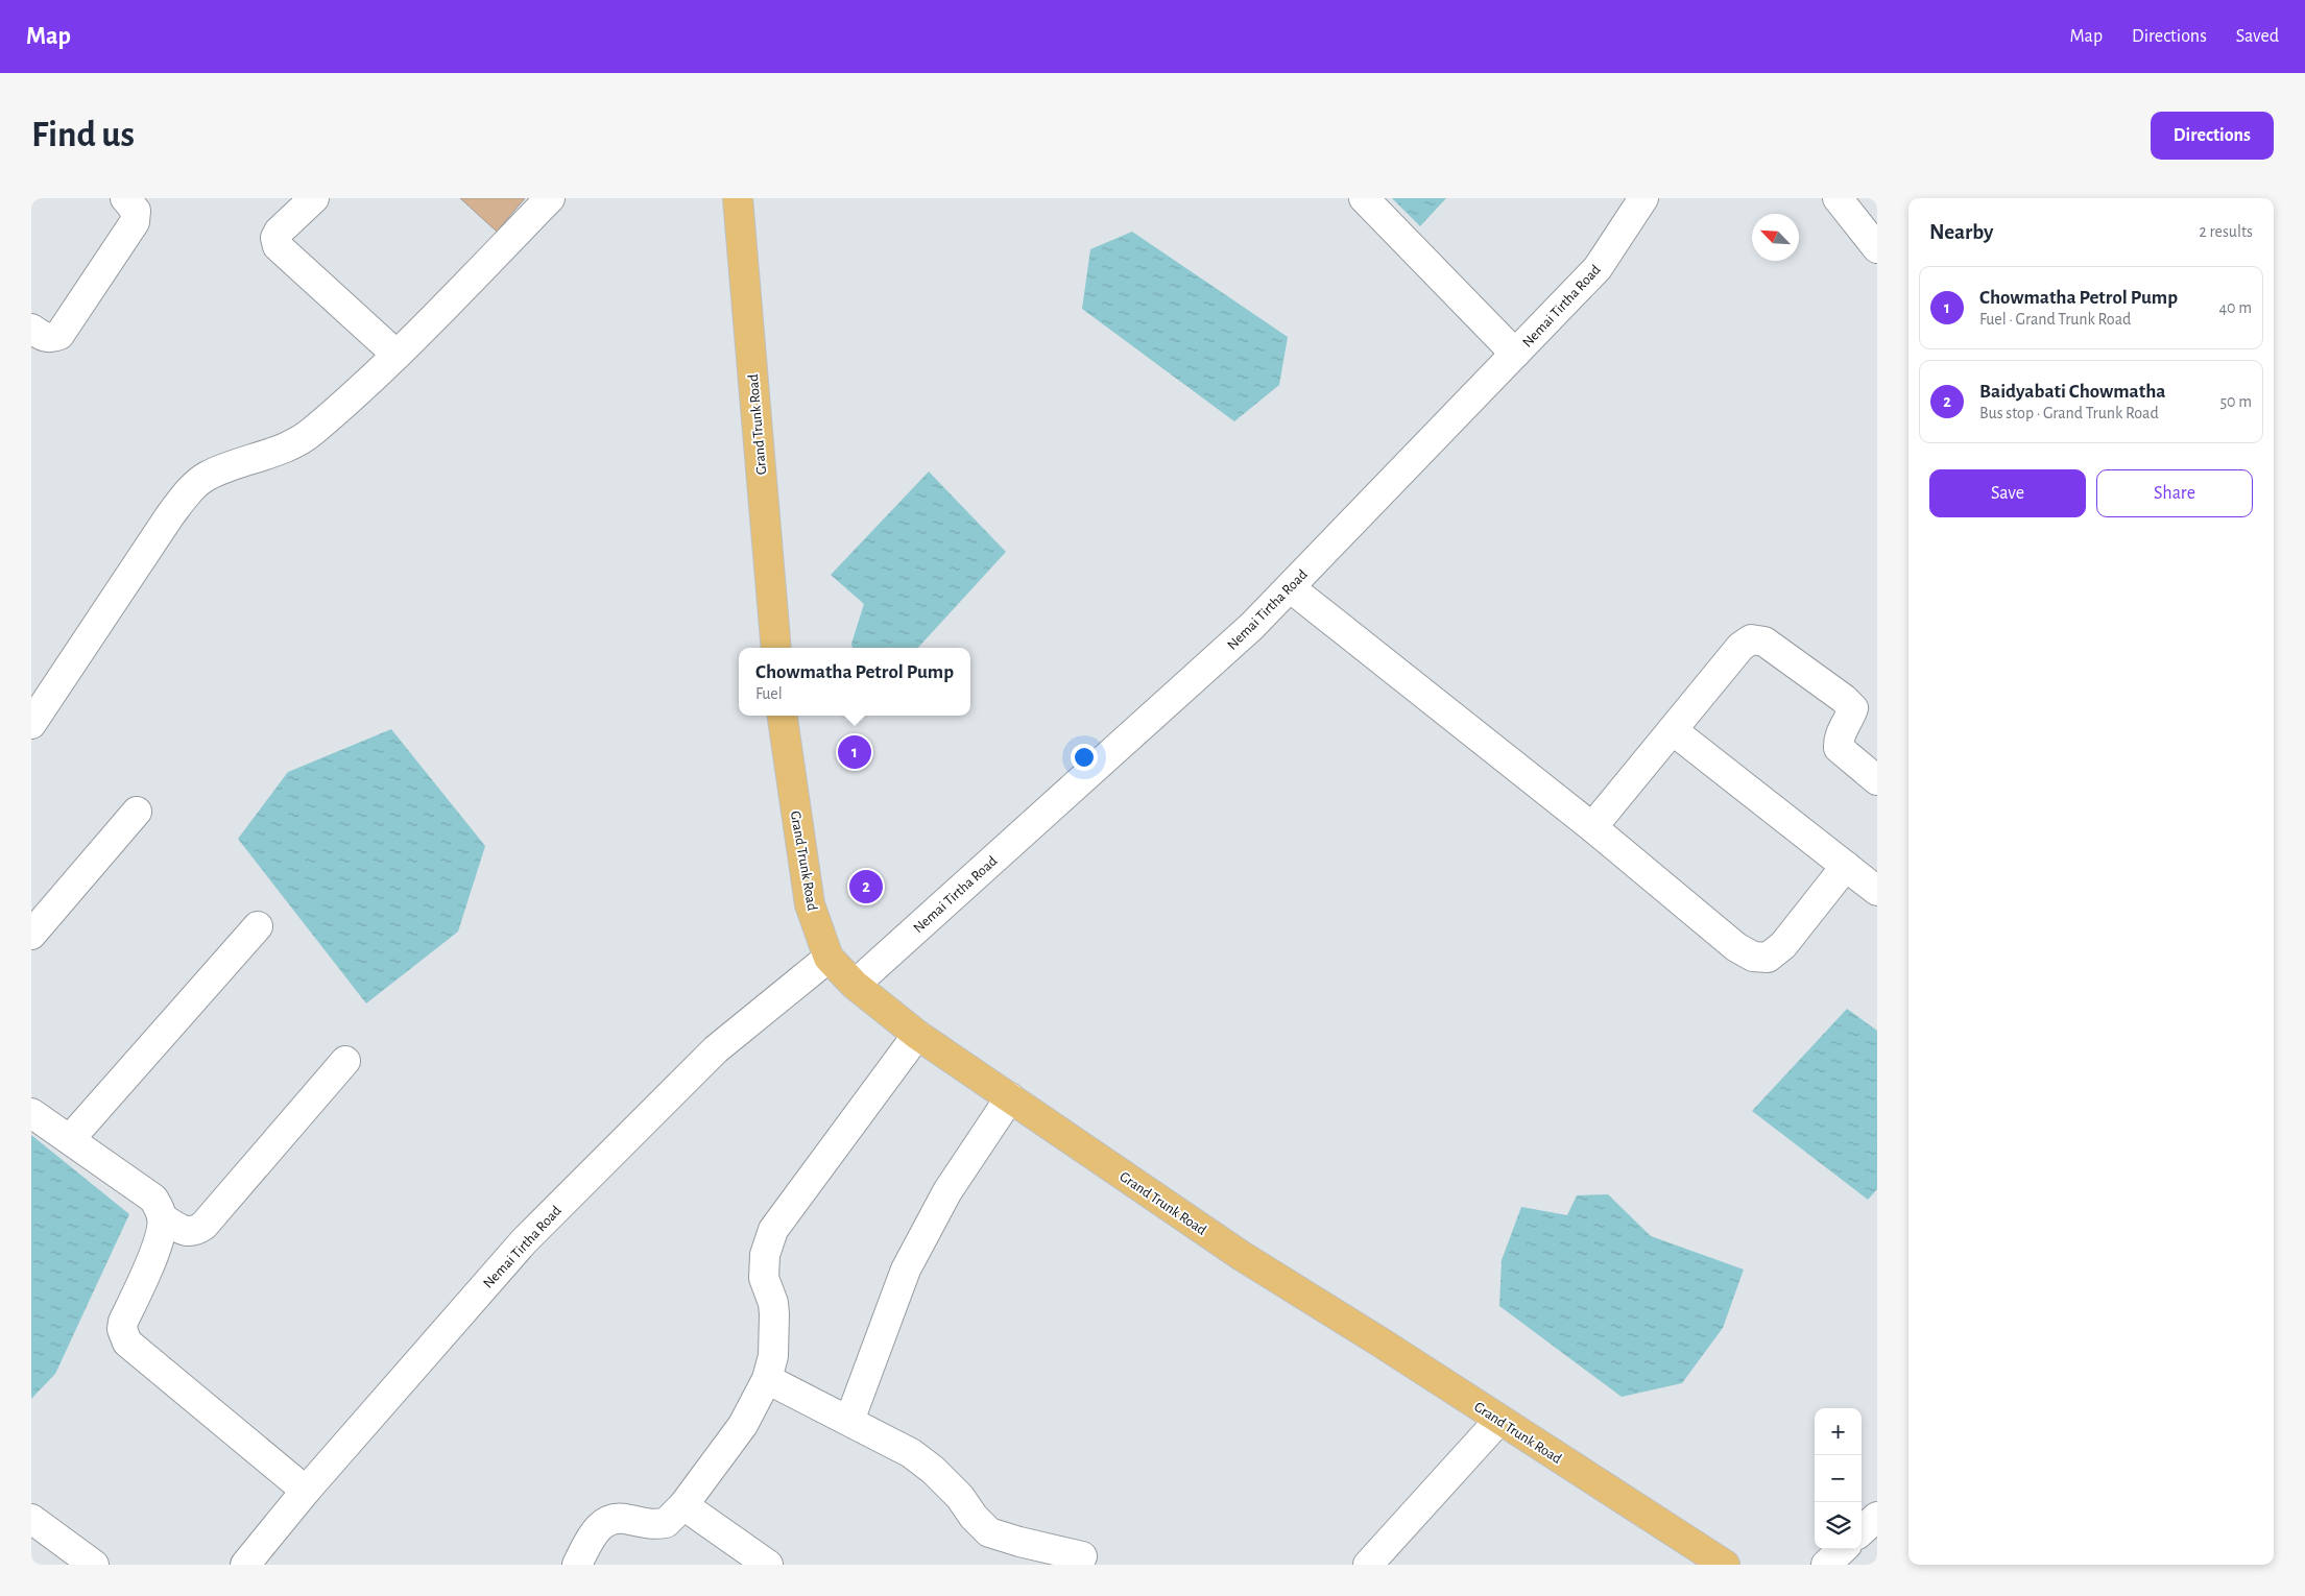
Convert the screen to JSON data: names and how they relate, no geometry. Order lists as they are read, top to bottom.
{
  "streets": {
    "main road": ["Grand Trunk Road"],
    "street": ["Nemai Tirtha Road"]
  },
  "crossings": [
    ["Nemai Tirtha Road", "Grand Trunk Road"]
  ],
  "north": "top left",
  "page": {
    "header": "Map",
    "nav": ["Map", "Directions", "Saved"],
    "buttons": [
      "Directions",
      ["Save", "Share"]
    ],
    "title": "Find us",
    "heading": ["Nearby", "2 results"],
    "list": [
      {
        "mark": "1",
        "name": "Chowmatha Petrol Pump",
        "note": "Fuel · Grand Trunk Road",
        "value": "40 m"
      },
      {
        "mark": "2",
        "name": "Baidyabati Chowmatha",
        "note": "Bus stop · Grand Trunk Road",
        "value": "50 m"
      }
    ],
    "popup": ["Chowmatha Petrol Pump", "Fuel"],
    "pins": ["1", "2"],
    "map_buttons": ["+", "−"]
  }
}
